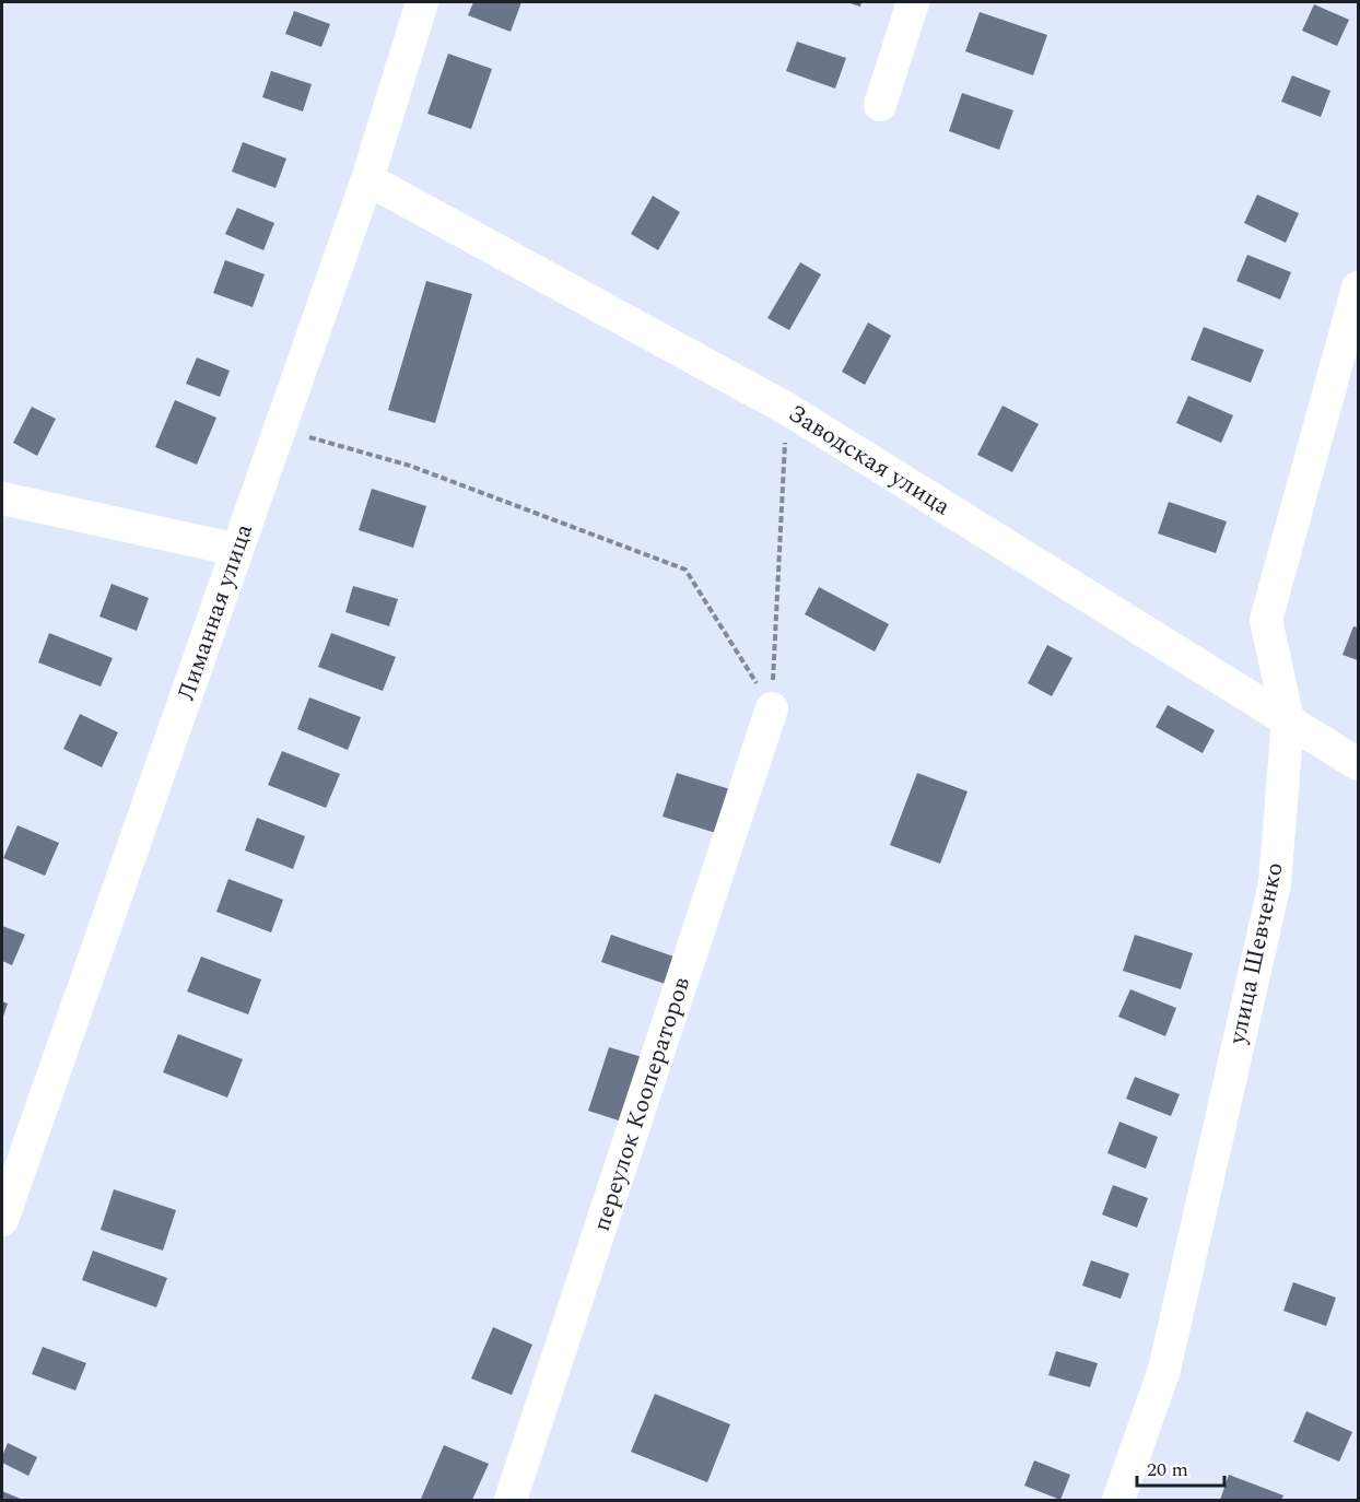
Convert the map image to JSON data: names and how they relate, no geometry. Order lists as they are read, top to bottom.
{
  "streets": {
    "street": [
      "Заводская улица",
      "Лиманная улица",
      "улица Шевченко",
      "переулок Кооператоров"
    ]
  },
  "crossings": [
    ["Заводская улица", "Лиманная улица"],
    ["Заводская улица", "улица Шевченко"]
  ],
  "scale_bar": "20 m"
}
